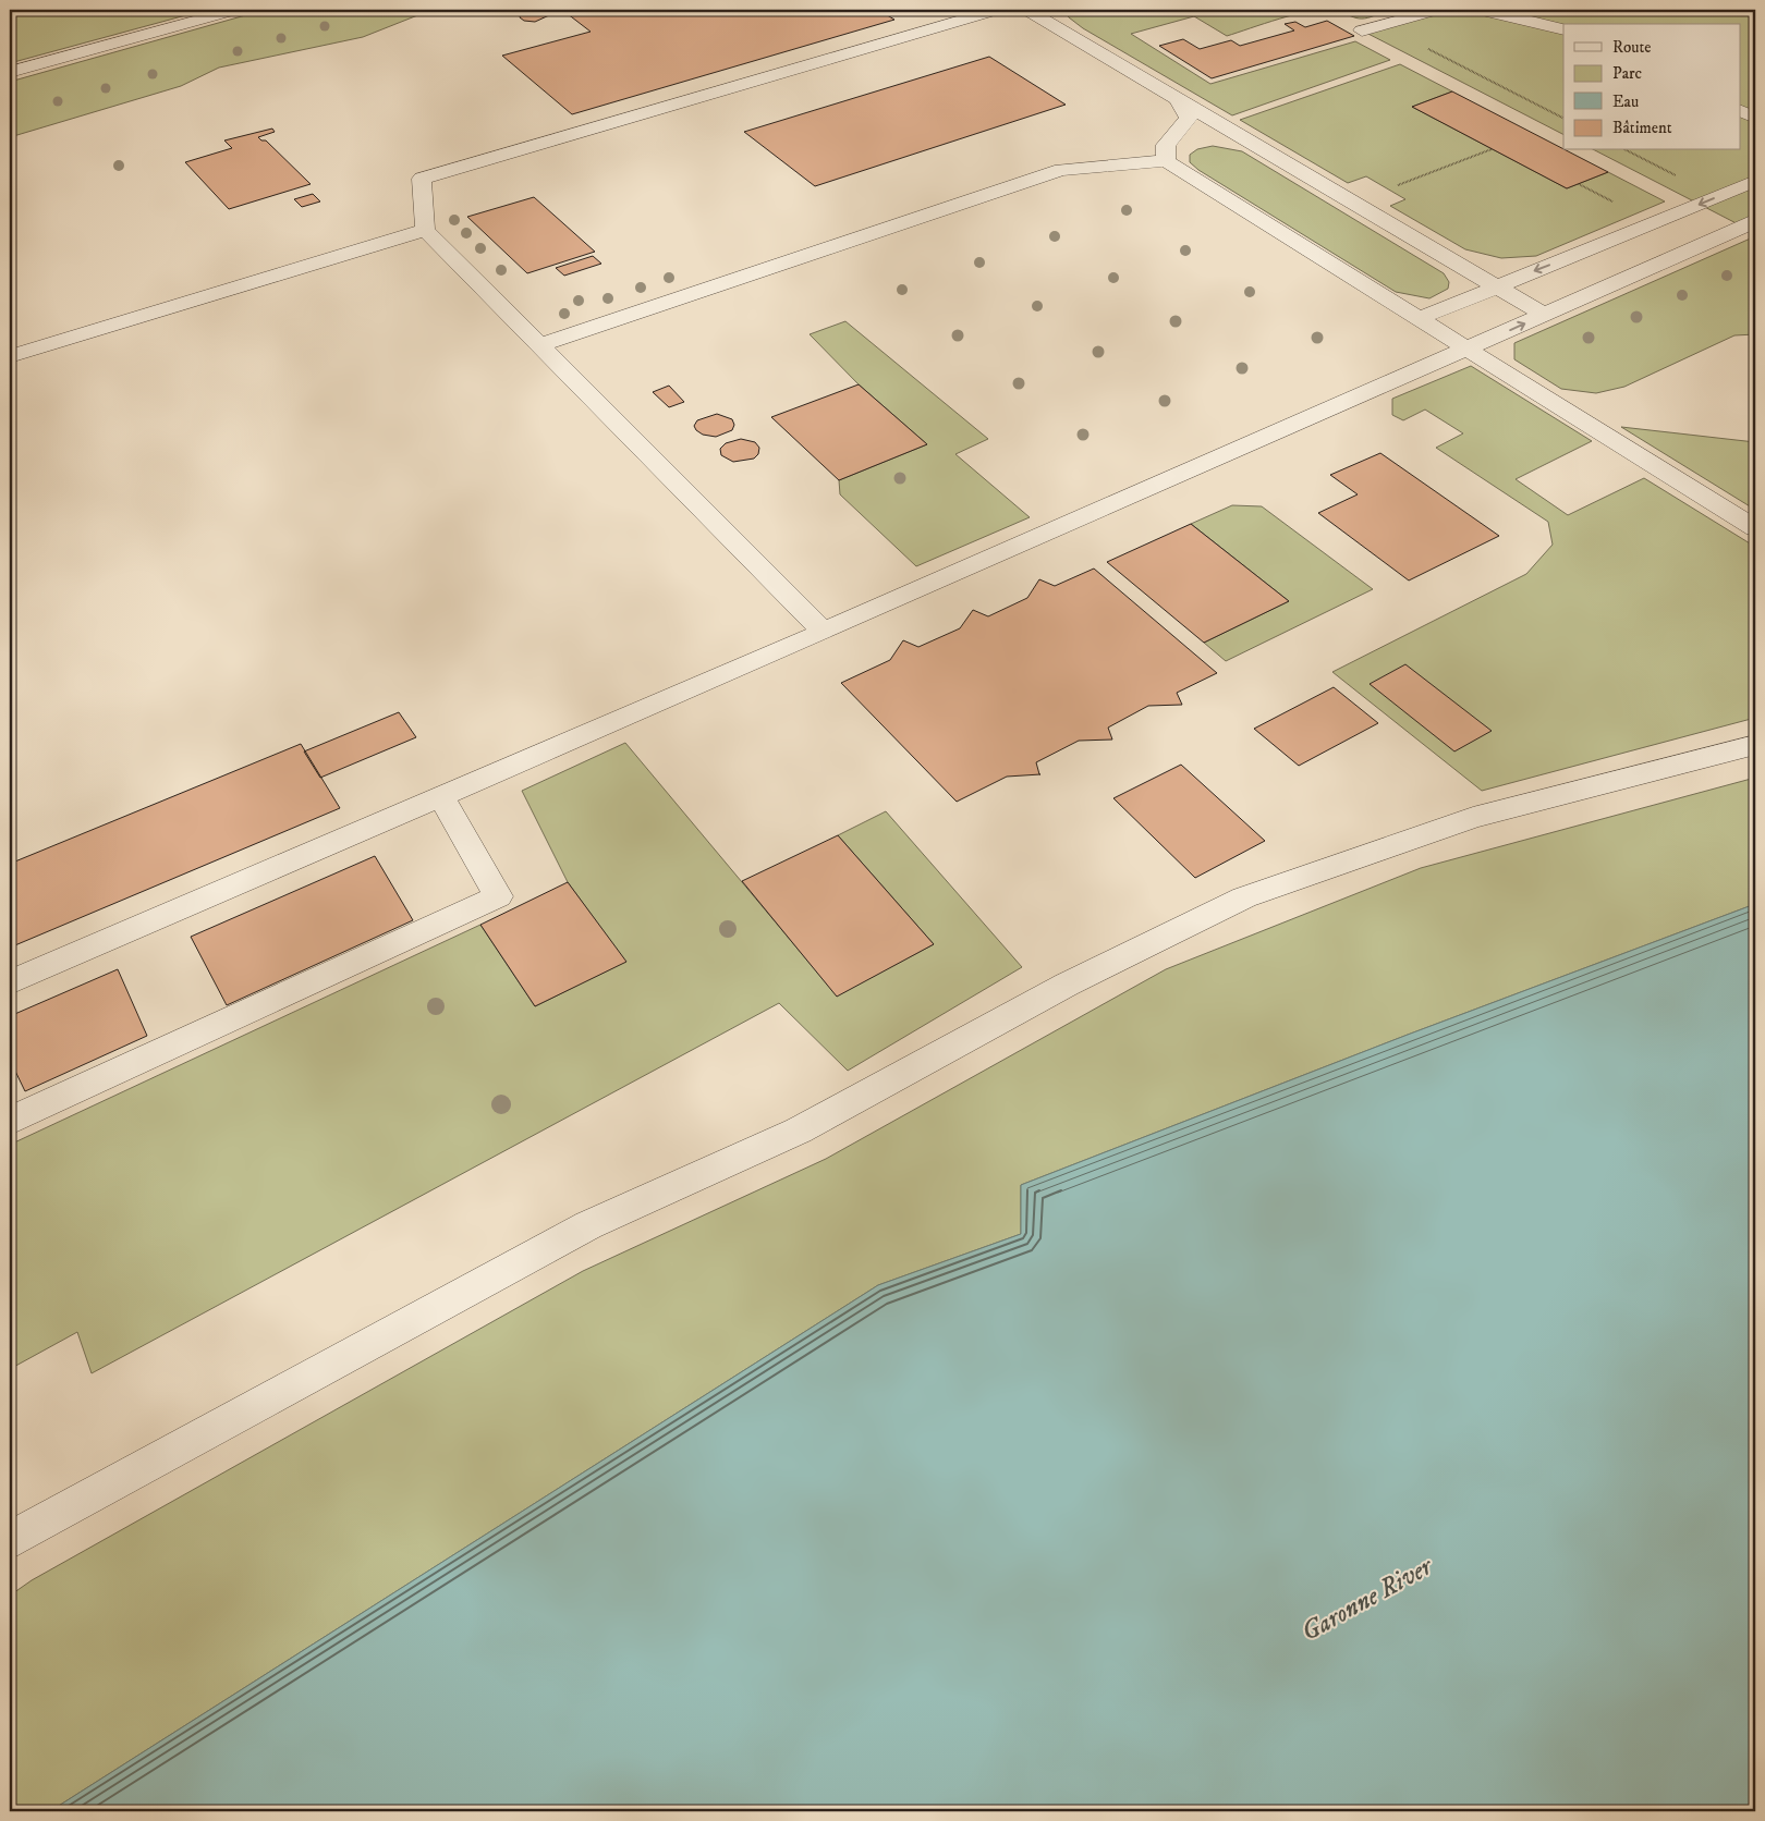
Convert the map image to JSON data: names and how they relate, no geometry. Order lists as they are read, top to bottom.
{
  "water": ["Garonne River"],
  "legend": [
    "Route",
    "Parc",
    "Eau",
    "Bâtiment"
  ]
}
